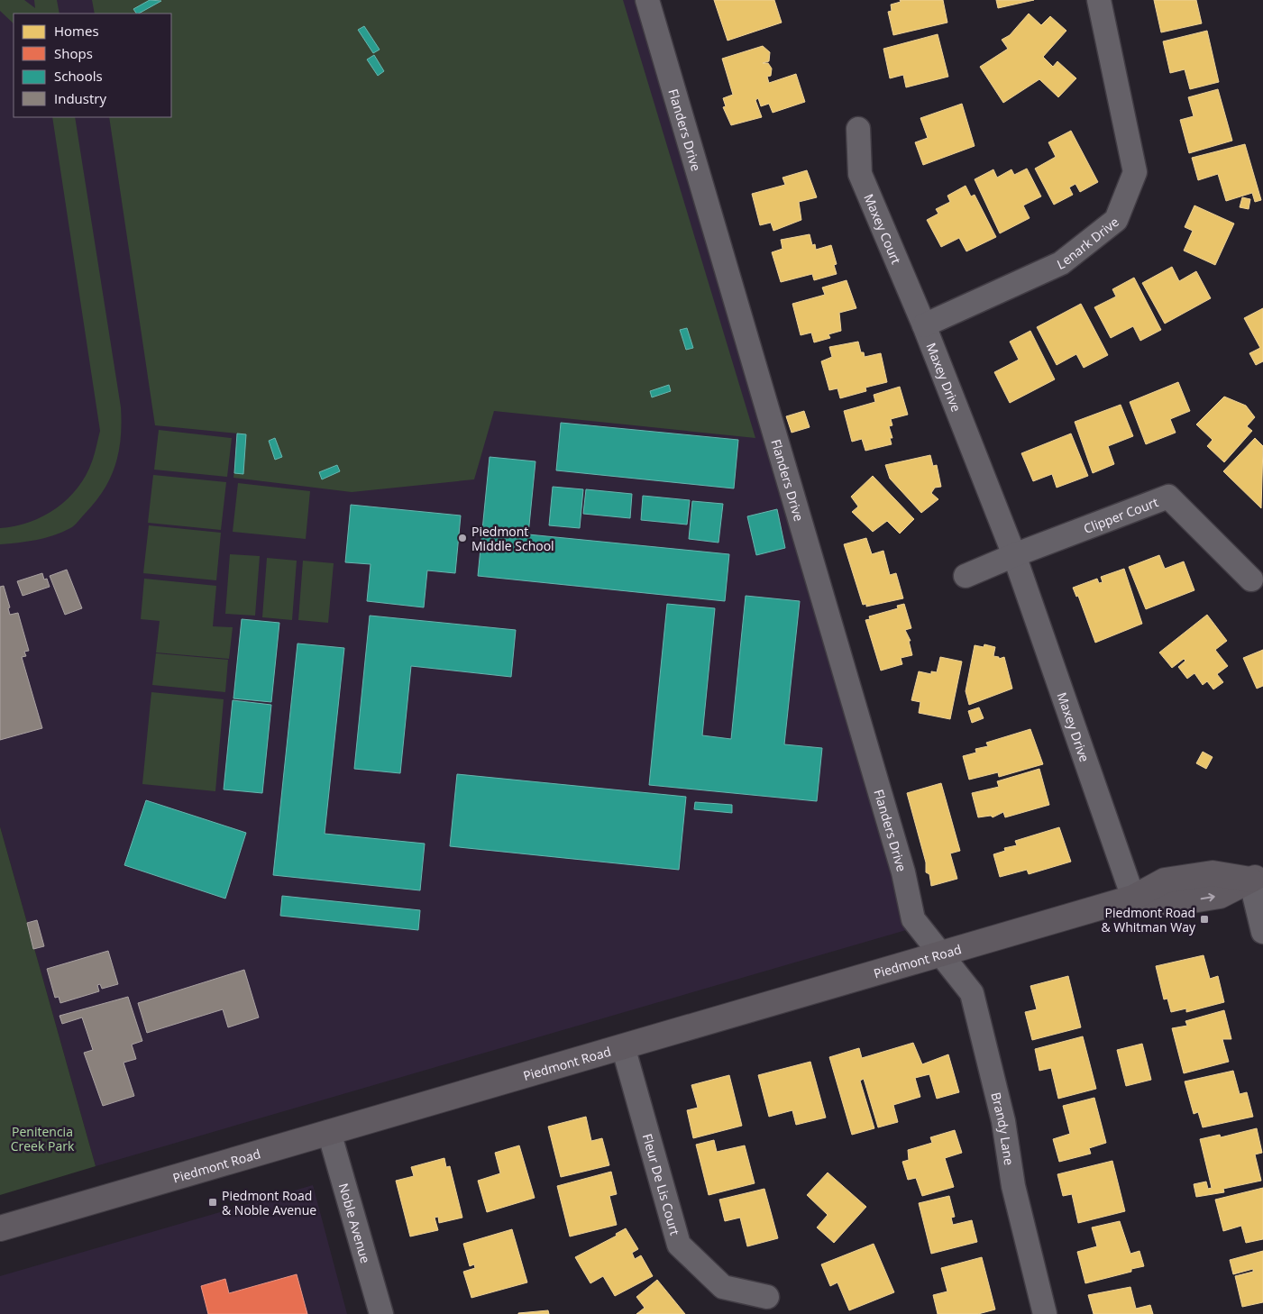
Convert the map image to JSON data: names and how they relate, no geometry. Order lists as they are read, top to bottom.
{
  "streets": {
    "main road": ["Piedmont Road"],
    "street": [
      "Flanders Drive",
      "Maxey Court",
      "Lenark Drive",
      "Maxey Drive",
      "Clipper Court",
      "Brandy Lane",
      "Fleur De Lis Court",
      "Noble Avenue"
    ]
  },
  "crossings": [
    ["Flanders Drive", "Piedmont Road"],
    ["Flanders Drive", "Brandy Lane"],
    ["Maxey Court", "Lenark Drive"],
    ["Maxey Court", "Maxey Drive"],
    ["Lenark Drive", "Maxey Drive"],
    ["Maxey Drive", "Clipper Court"],
    ["Maxey Drive", "Piedmont Road"],
    ["Piedmont Road", "Brandy Lane"],
    ["Piedmont Road", "Fleur De Lis Court"],
    ["Piedmont Road", "Noble Avenue"]
  ],
  "parks": ["Penitencia Creek Park"],
  "places": {
    "other": ["Piedmont Middle School"],
    "transit": ["Piedmont Road & Whitman Way", "Piedmont Road & Noble Avenue"]
  },
  "legend": [
    "Homes",
    "Shops",
    "Schools",
    "Industry"
  ]
}
